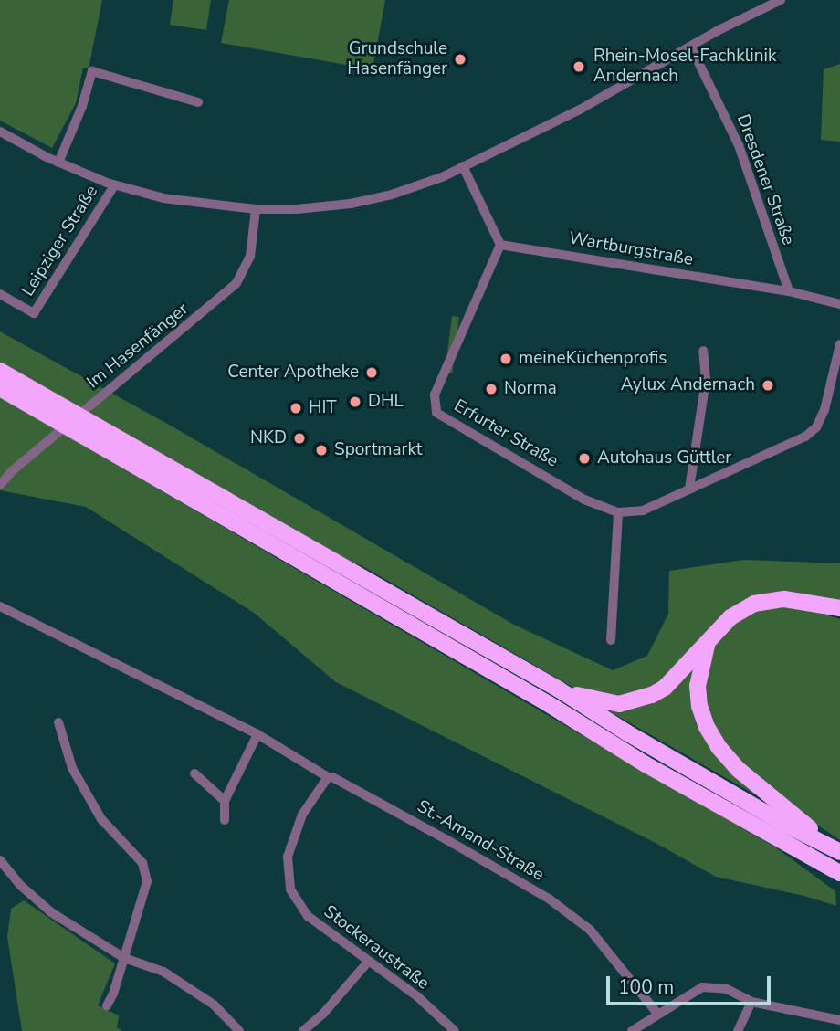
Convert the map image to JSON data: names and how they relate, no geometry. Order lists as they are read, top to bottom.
{
  "streets": {
    "street": [
      "Dresdener Straße",
      "Leipziger Straße",
      "Wartburgstraße",
      "Im Hasenfänger",
      "Erfurter Straße",
      "St.-Amand-Straße",
      "Stockeraustraße"
    ]
  },
  "crossings": [
    ["Dresdener Straße", "Wartburgstraße"],
    ["Wartburgstraße", "Erfurter Straße"],
    ["St.-Amand-Straße", "Stockeraustraße"]
  ],
  "places": [
    "Grundschule Hasenfänger",
    "Rhein-Mosel-Fachklinik Andernach",
    "meineKüchenprofis",
    "Center Apotheke",
    "Aylux Andernach",
    "Norma",
    "DHL",
    "HIT",
    "NKD",
    "Sportmarkt",
    "Autohaus Güttler"
  ],
  "scale_bar": "100 m"
}
